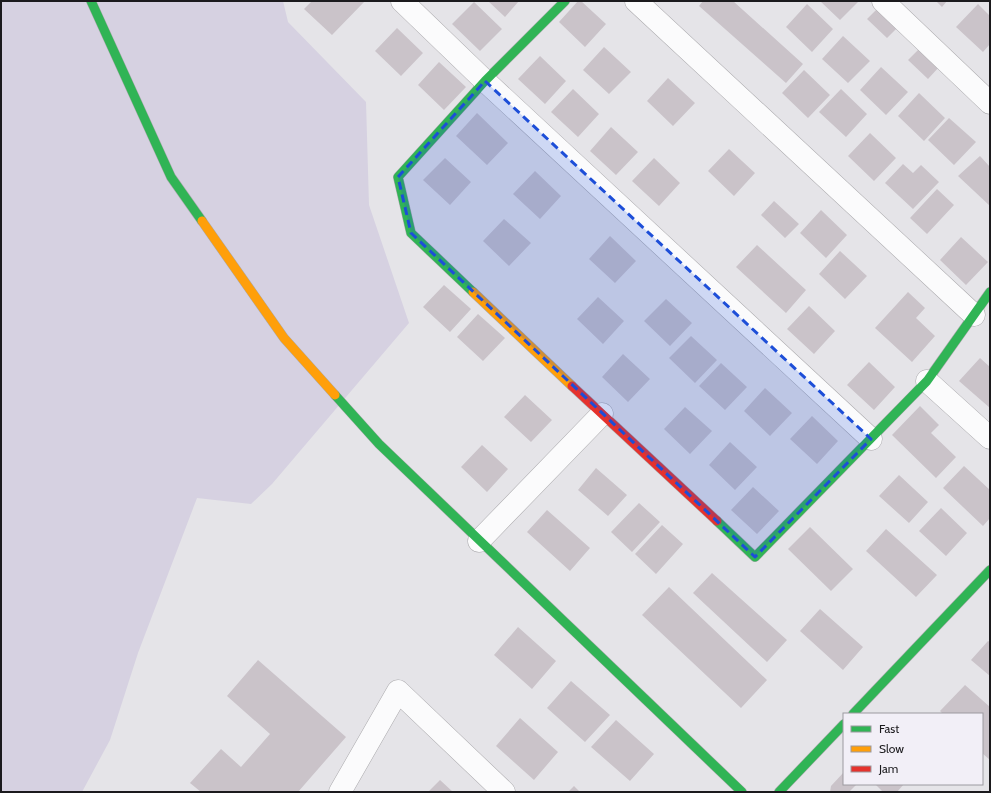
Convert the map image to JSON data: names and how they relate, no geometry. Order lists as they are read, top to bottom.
{
  "legend": ["Fast", "Slow", "Jam"]
}
